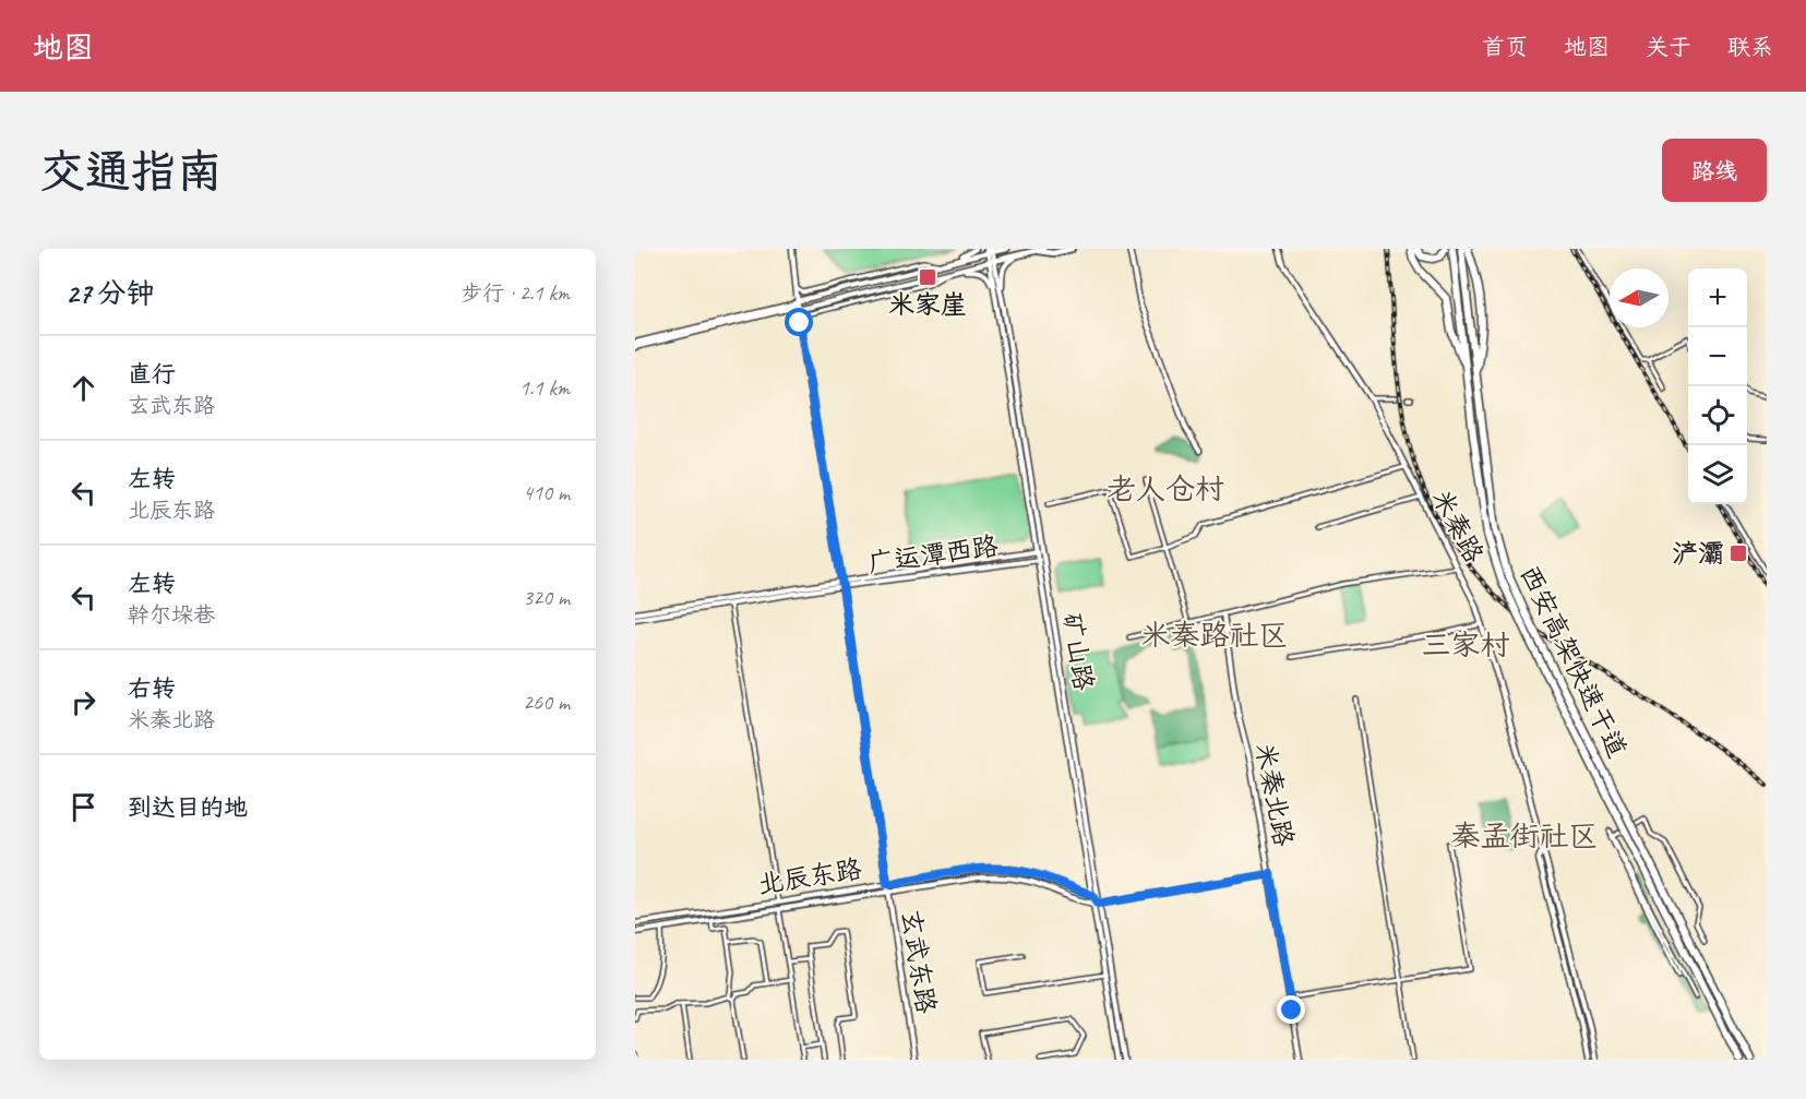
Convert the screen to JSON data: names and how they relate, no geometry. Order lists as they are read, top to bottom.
{
  "streets": {
    "highway": ["西安高架快速干道"],
    "street": [
      "米秦路",
      "广运潭西路",
      "矿山路",
      "米秦北路",
      "北辰东路",
      "玄武东路"
    ]
  },
  "crossings": [
    ["广运潭西路", "矿山路"],
    ["广运潭西路", "玄武东路"],
    ["矿山路", "北辰东路"],
    ["北辰东路", "玄武东路"]
  ],
  "districts": [
    "老人仓村",
    "米秦路社区",
    "三家村",
    "秦孟街社区"
  ],
  "places": {
    "transit": ["米家崖", "浐灞"]
  },
  "north": "left",
  "page": {
    "header": "地图",
    "nav": [
      "首页",
      "地图",
      "关于",
      "联系"
    ],
    "buttons": "路线",
    "title": "交通指南",
    "heading": ["27 分钟", "步行 · 2.1 km"],
    "map_buttons": ["+", "−"],
    "list": [
      ["直行", "玄武东路", "1.1 km"],
      ["左转", "北辰东路", "410 m"],
      ["左转", "幹尔垛巷", "320 m"],
      ["右转", "米秦北路", "260 m"],
      "到达目的地"
    ]
  }
}
